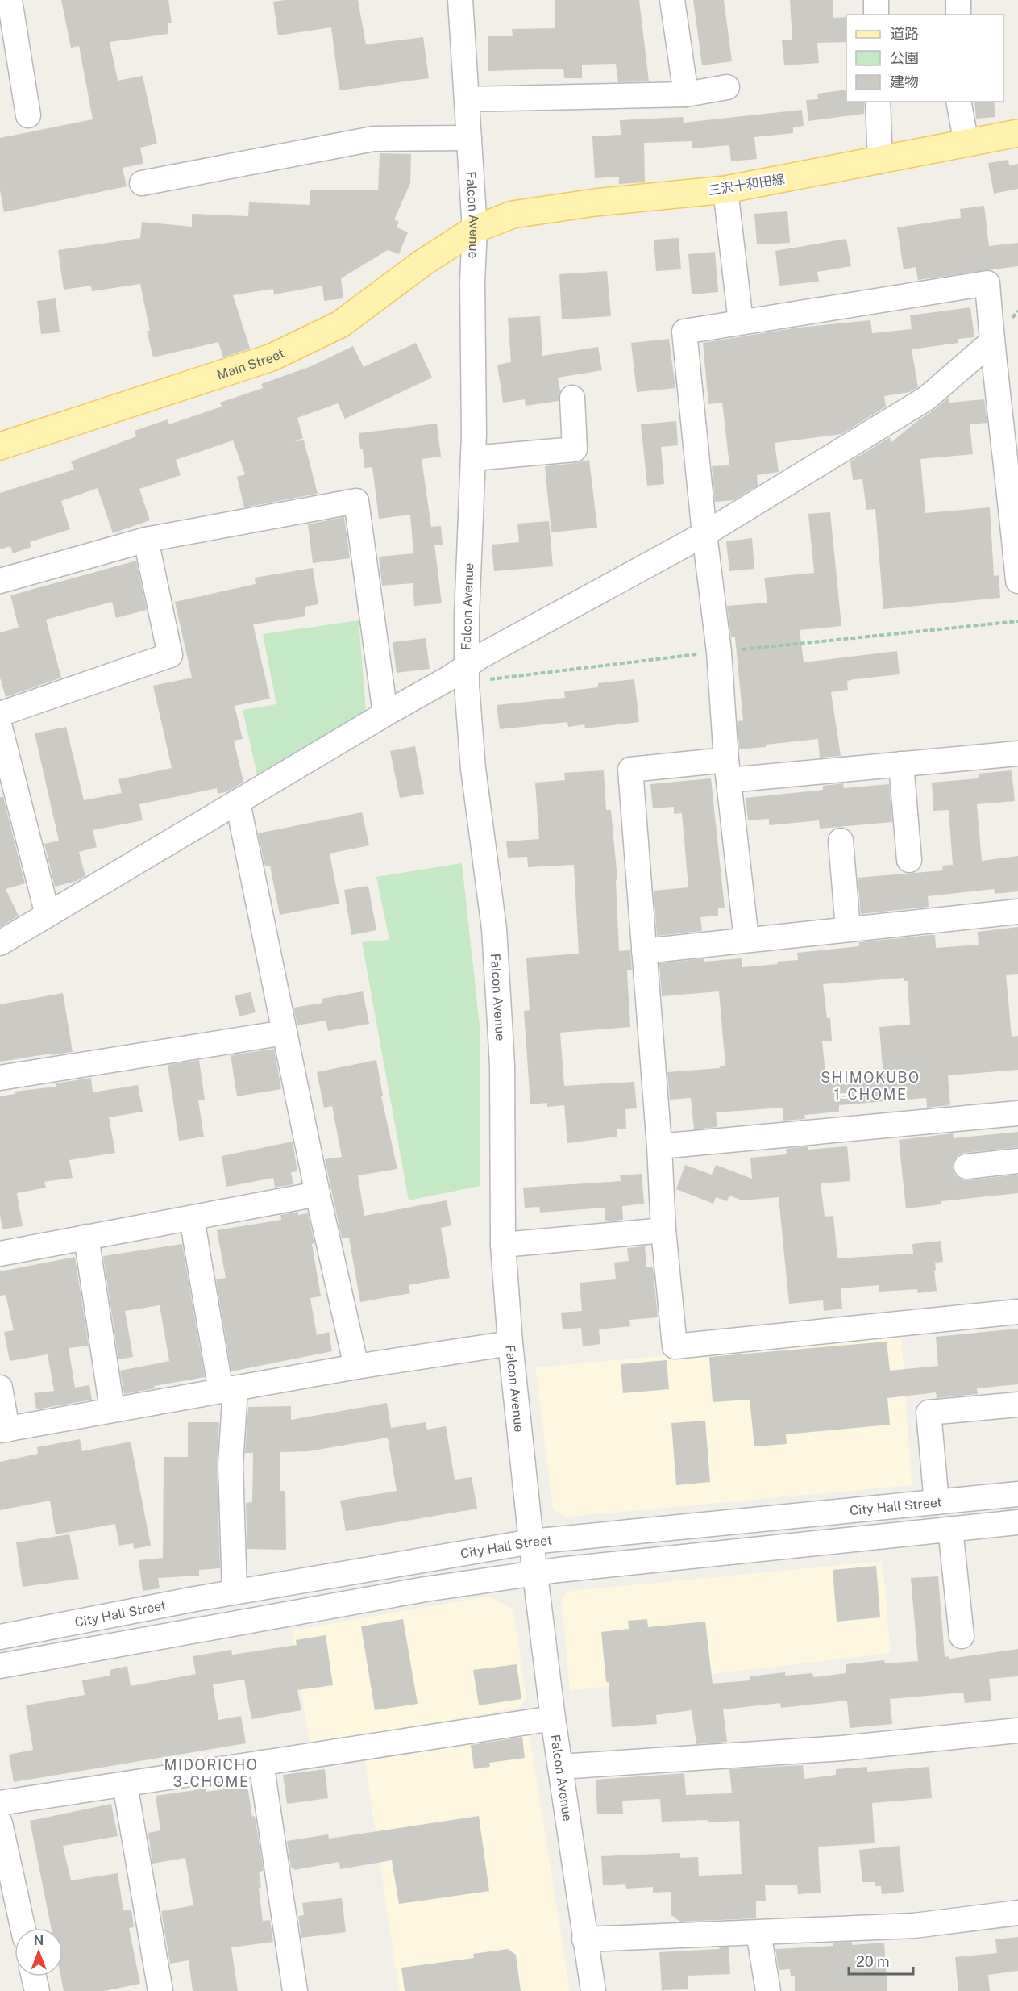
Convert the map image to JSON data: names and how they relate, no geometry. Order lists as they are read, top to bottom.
{
  "streets": {
    "main road": ["三沢十和田線", "Main Street"],
    "street": ["Falcon Avenue", "City Hall Street"]
  },
  "crossings": [
    ["三沢十和田線", "Falcon Avenue"],
    ["三沢十和田線", "Main Street"],
    ["Falcon Avenue", "Main Street"],
    ["Falcon Avenue", "City Hall Street"]
  ],
  "districts": ["SHIMOKUBO 1-CHOME", "MIDORICHO 3-CHOME"],
  "legend": ["道路", "公園", "建物"],
  "scale_bar": "20 m",
  "north": "top"
}
